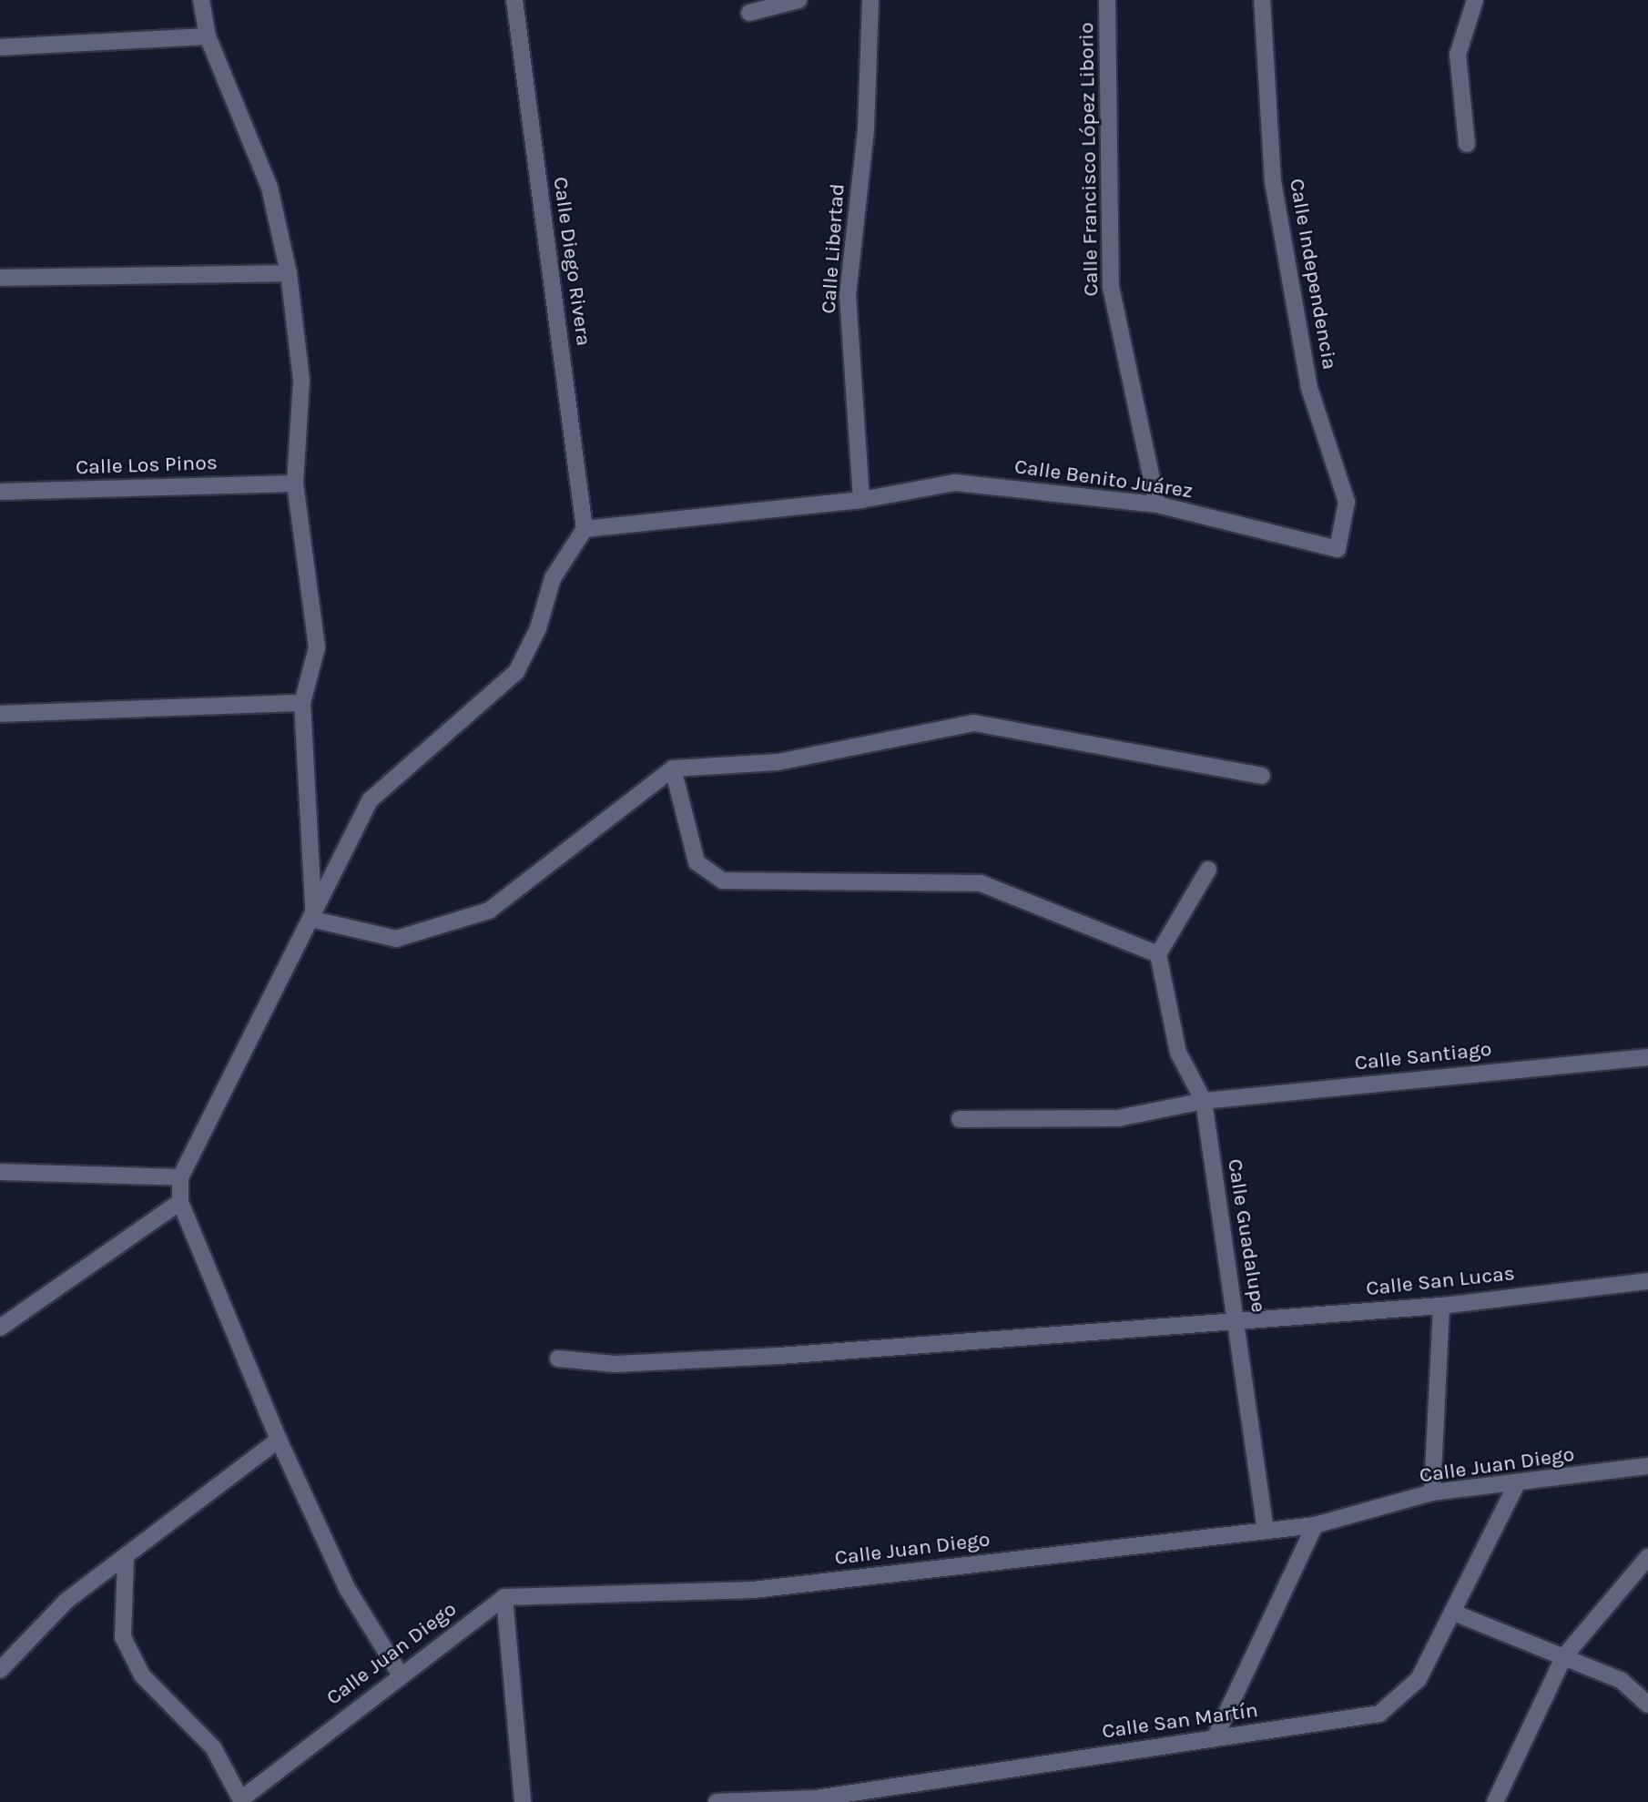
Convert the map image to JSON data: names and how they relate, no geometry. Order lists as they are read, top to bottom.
{
  "streets": {
    "street": [
      "Calle Francisco López Liborio",
      "Calle Libertad",
      "Calle Diego Rivera",
      "Calle Independencia",
      "Calle Los Pinos",
      "Calle Benito Juárez",
      "Calle Santiago",
      "Calle Guadalupe",
      "Calle San Lucas",
      "Calle Juan Diego",
      "Calle San Martín"
    ]
  },
  "crossings": [
    ["Calle Francisco López Liborio", "Calle Benito Juárez"],
    ["Calle Libertad", "Calle Benito Juárez"],
    ["Calle Diego Rivera", "Calle Benito Juárez"],
    ["Calle Independencia", "Calle Benito Juárez"],
    ["Calle Santiago", "Calle Guadalupe"],
    ["Calle Guadalupe", "Calle San Lucas"],
    ["Calle Guadalupe", "Calle Juan Diego"],
    ["Calle Juan Diego", "Calle San Martín"]
  ]
}
